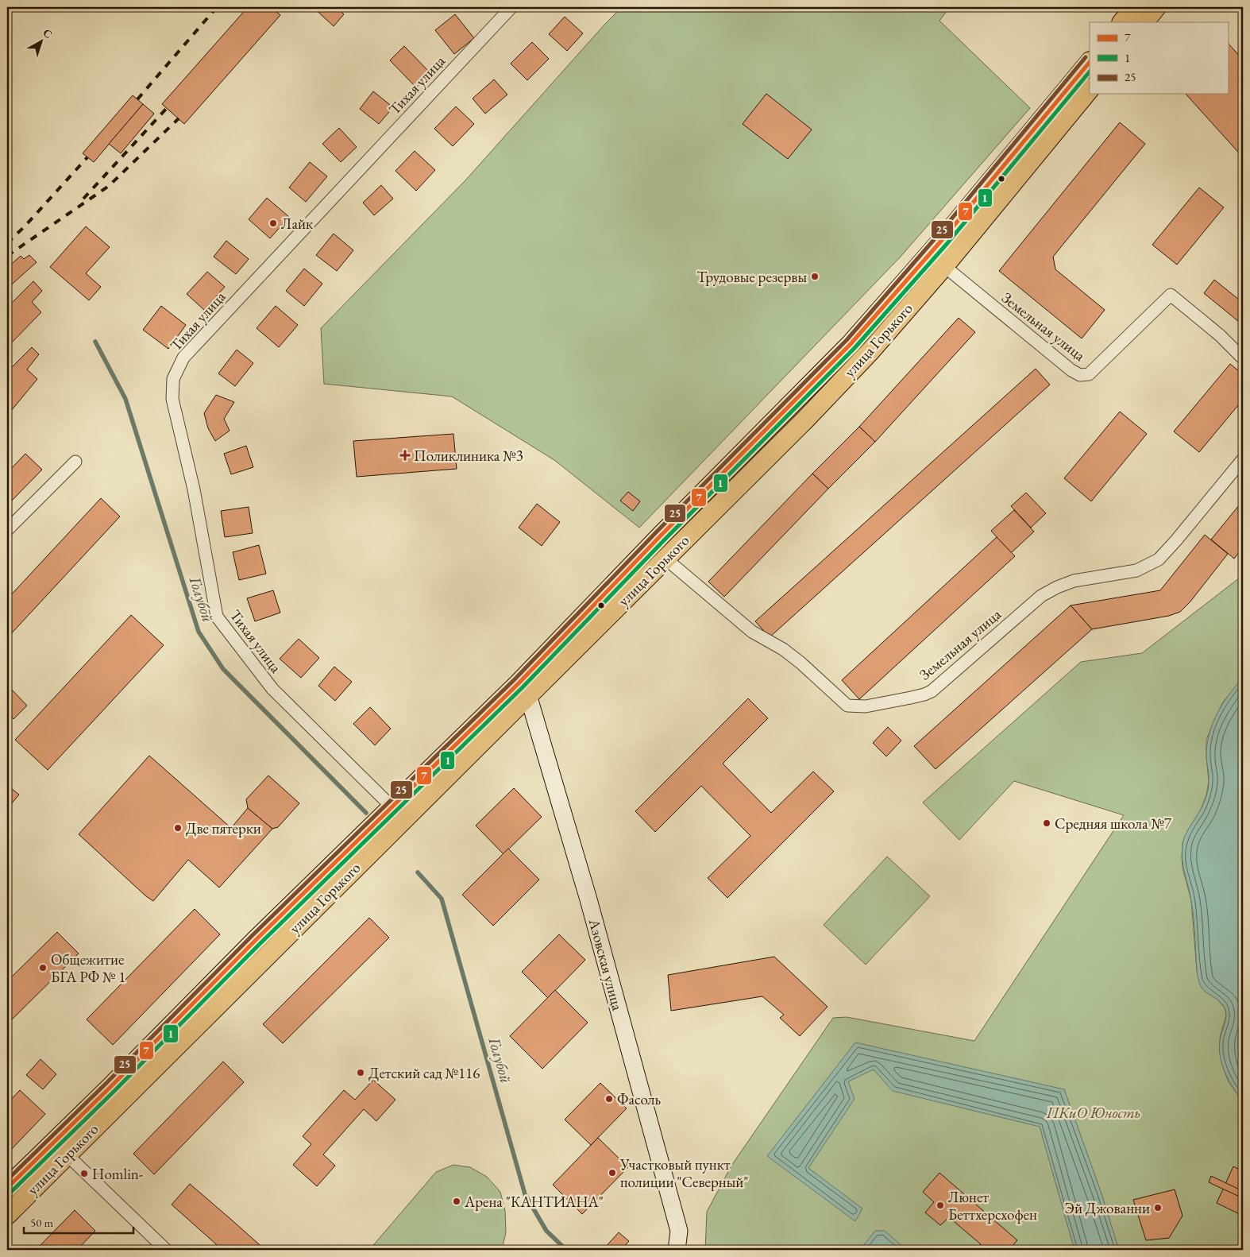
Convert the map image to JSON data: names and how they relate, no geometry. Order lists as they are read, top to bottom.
{
  "streets": {
    "main road": ["улица Горького", "Азовская улица"],
    "street": ["Тихая улица", "Земельная улица"]
  },
  "crossings": [
    ["Тихая улица", "улица Горького"],
    ["Земельная улица", "улица Горького"],
    ["улица Горького", "Азовская улица"]
  ],
  "water": ["Голубой"],
  "parks": ["ПКиО Юность"],
  "places": {
    "other": [
      "Лайк",
      "Трудовые резервы",
      "Средняя школа №7",
      "Две пятерки",
      "Общежитие БГА РФ № 1",
      "Детский сад №116",
      "Фасоль",
      "Участковый пункт полиции \"Северный\"",
      "Homlin-",
      "Арена \"КАНТИАНА\"",
      "Люнет Беттхерсхофен",
      "Эй Джованни"
    ],
    "health": ["Поликлиника №3"]
  },
  "lines": ["transit line 25", "transit line 7", "transit line 1"],
  "legend": ["7", "1", "25"],
  "scale_bar": "50 m",
  "north": "top right"
}
